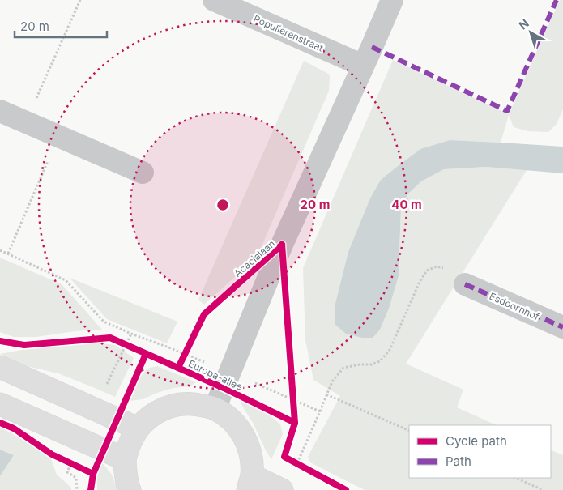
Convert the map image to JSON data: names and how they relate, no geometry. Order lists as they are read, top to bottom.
{
  "streets": {
    "street": ["Populierenstraat", "Acacialaan", "Esdoornhof"],
    "cycle path": ["Europa-allee"]
  },
  "crossings": [
    ["Populierenstraat", "Acacialaan"]
  ],
  "legend": ["Cycle path", "Path"],
  "scale_bar": "20 m",
  "north": "top left",
  "rings": ["20 m", "40 m"]
}
